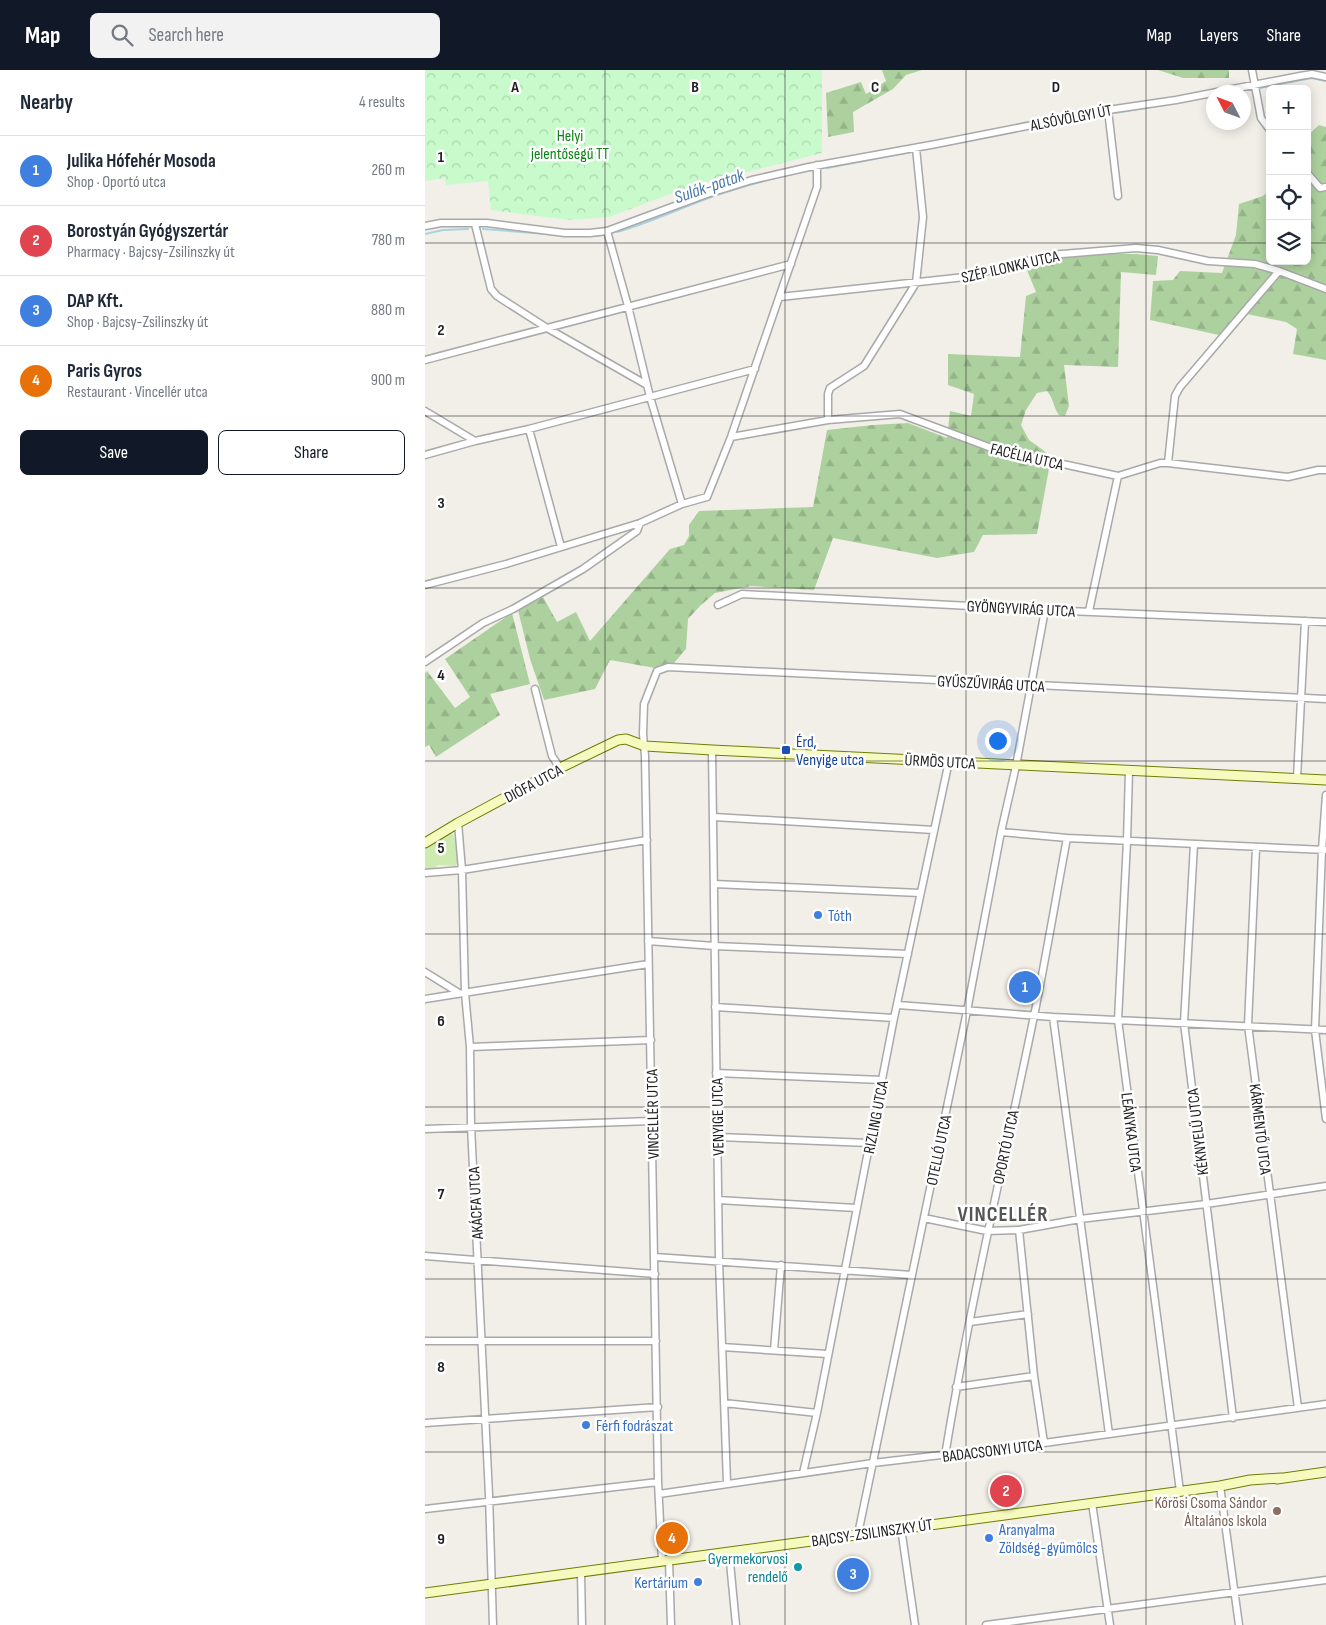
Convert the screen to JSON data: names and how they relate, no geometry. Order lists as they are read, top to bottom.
{
  "streets": {
    "street": [
      "ALSÓVÖLGYI ÚT",
      "SZÉP ILONKA UTCA",
      "FACÉLIA UTCA",
      "GYÖNGYVIRÁG UTCA",
      "GYŰSZŰVIRÁG UTCA",
      "ÜRMÖS UTCA",
      "DIÓFA UTCA",
      "VINCELLÉR UTCA",
      "VENYIGE UTCA",
      "RIZLING UTCA",
      "KÁRMENTŐ UTCA",
      "LEÁNYKA UTCA",
      "KÉKNYELŰ UTCA",
      "OPORTÓ UTCA",
      "OTELLÓ UTCA",
      "AKÁCFA UTCA",
      "BADACSONYI UTCA",
      "BAJCSY-ZSILINSZKY ÚT"
    ]
  },
  "crossings": [
    ["GYÖNGYVIRÁG UTCA", "OTELLÓ UTCA"],
    ["GYŰSZŰVIRÁG UTCA", "VINCELLÉR UTCA"],
    ["GYŰSZŰVIRÁG UTCA", "OTELLÓ UTCA"],
    ["ÜRMÖS UTCA", "DIÓFA UTCA"],
    ["ÜRMÖS UTCA", "VINCELLÉR UTCA"],
    ["ÜRMÖS UTCA", "VENYIGE UTCA"],
    ["ÜRMÖS UTCA", "RIZLING UTCA"],
    ["ÜRMÖS UTCA", "LEÁNYKA UTCA"],
    ["ÜRMÖS UTCA", "OTELLÓ UTCA"],
    ["DIÓFA UTCA", "VINCELLÉR UTCA"],
    ["DIÓFA UTCA", "AKÁCFA UTCA"],
    ["VINCELLÉR UTCA", "BADACSONYI UTCA"],
    ["VINCELLÉR UTCA", "BAJCSY-ZSILINSZKY ÚT"],
    ["VENYIGE UTCA", "BADACSONYI UTCA"],
    ["RIZLING UTCA", "BADACSONYI UTCA"],
    ["KÁRMENTŐ UTCA", "BADACSONYI UTCA"],
    ["LEÁNYKA UTCA", "BADACSONYI UTCA"],
    ["LEÁNYKA UTCA", "BAJCSY-ZSILINSZKY ÚT"],
    ["KÉKNYELŰ UTCA", "BADACSONYI UTCA"],
    ["OPORTÓ UTCA", "BADACSONYI UTCA"],
    ["OTELLÓ UTCA", "BADACSONYI UTCA"],
    ["OTELLÓ UTCA", "BAJCSY-ZSILINSZKY ÚT"],
    ["AKÁCFA UTCA", "BAJCSY-ZSILINSZKY ÚT"]
  ],
  "districts": ["VINCELLÉR"],
  "water": ["Sulák-patak"],
  "parks": ["Helyi jelentőségű TT"],
  "places": {
    "transit": ["Érd, Venyige utca"],
    "other": [
      "Tóth",
      "Férfi fodrászat",
      "Kőrösi Csoma Sándor Általános Iskola",
      "Aranyalma Zöldség-gyümölcs",
      "Gyermekorvosi rendelő",
      "Kertárium"
    ]
  },
  "north": "top left",
  "page": {
    "header": "Map",
    "search": "Search here",
    "nav": ["Map", "Layers", "Share"],
    "heading": ["Nearby", "4 results"],
    "map_buttons": ["+", "−"],
    "list": [
      {
        "mark": "1",
        "name": "Julika Hófehér Mosoda",
        "note": "Shop · Oportó utca",
        "value": "260 m"
      },
      {
        "mark": "2",
        "name": "Borostyán Gyógyszertár",
        "note": "Pharmacy · Bajcsy-Zsilinszky út",
        "value": "780 m"
      },
      {
        "mark": "3",
        "name": "DAP Kft.",
        "note": "Shop · Bajcsy-Zsilinszky út",
        "value": "880 m"
      },
      {
        "mark": "4",
        "name": "Paris Gyros",
        "note": "Restaurant · Vincellér utca",
        "value": "900 m"
      }
    ],
    "buttons": ["Save", "Share"],
    "pins": [
      "1",
      "2",
      "4",
      "3"
    ]
  },
  "grid": {
    "columns": [
      "A",
      "B",
      "C",
      "D"
    ],
    "rows": [
      "1",
      "2",
      "3",
      "4",
      "5",
      "6",
      "7",
      "8",
      "9"
    ]
  }
}
